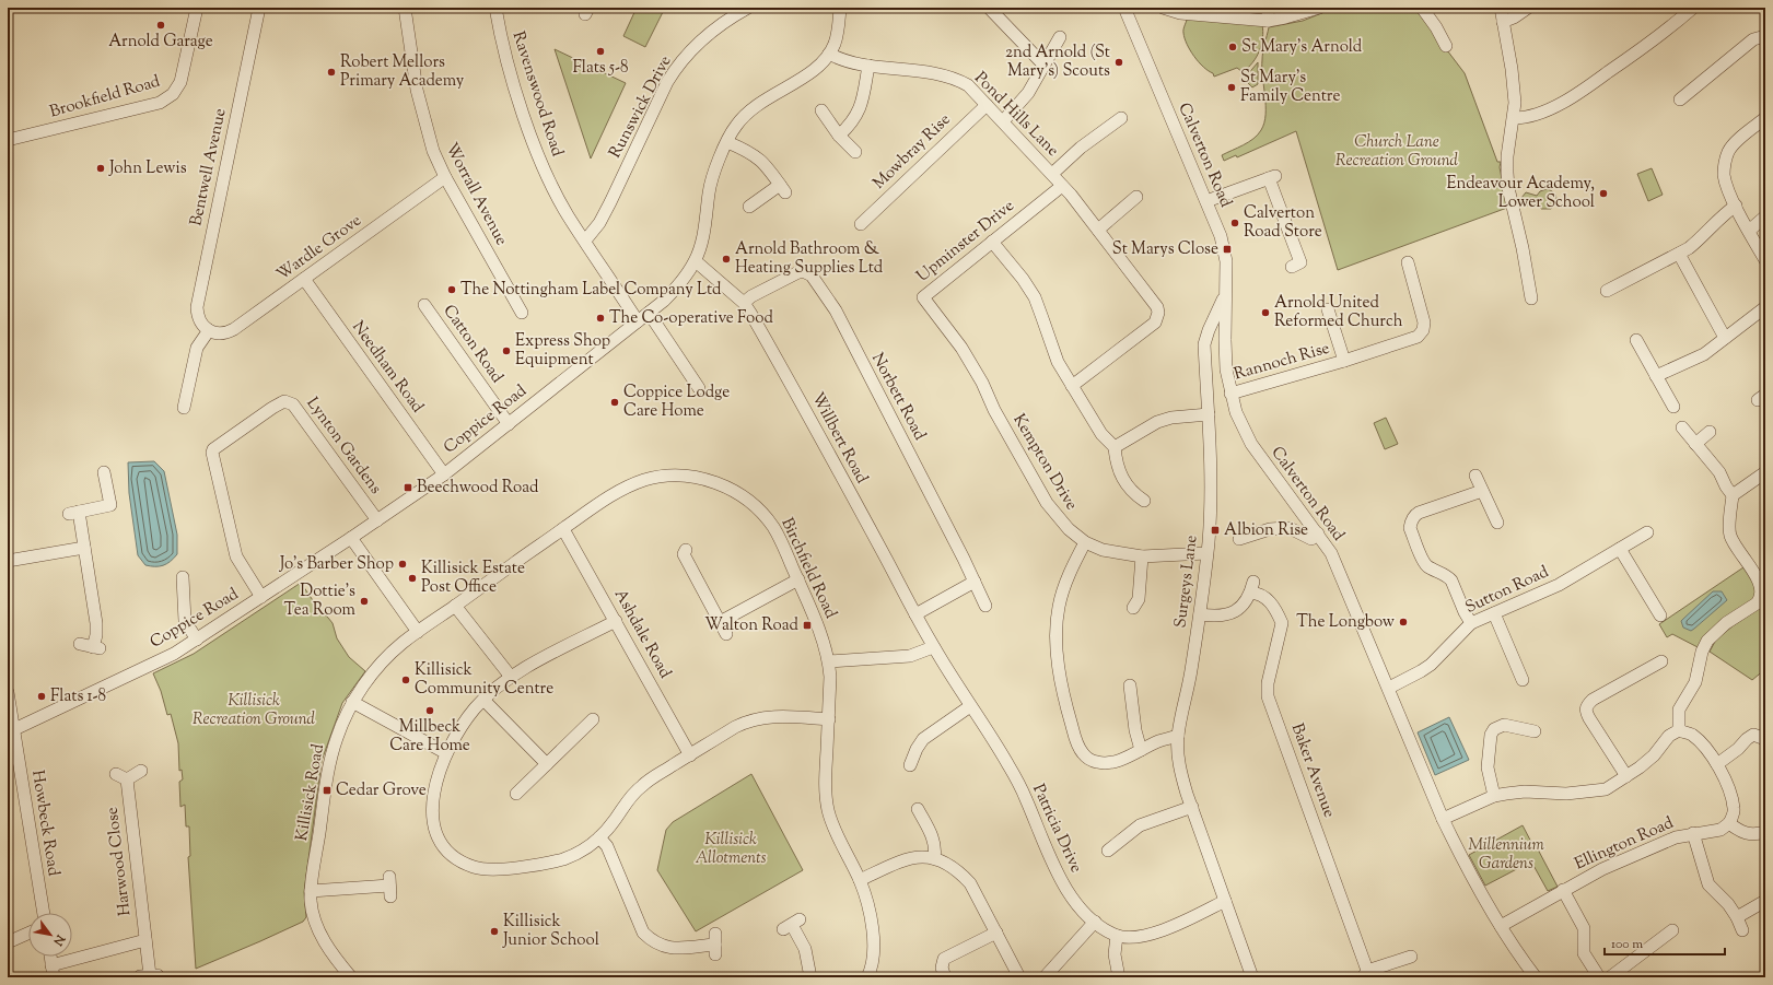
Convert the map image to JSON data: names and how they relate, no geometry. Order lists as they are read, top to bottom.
{
  "streets": {
    "street": [
      "Ravenswood Road",
      "Brookfield Road",
      "Runswick Drive",
      "Pond Hills Lane",
      "Mowbray Rise",
      "Calverton Road",
      "Bentwell Avenue",
      "Worrall Avenue",
      "Upminster Drive",
      "Wardle Grove",
      "Catton Road",
      "Rannoch Rise",
      "Needham Road",
      "Norbett Road",
      "Coppice Road",
      "Willbert Road",
      "Lynton Gardens",
      "Kempton Drive",
      "Birchfield Road",
      "Surgeys Lane",
      "Sutton Road",
      "Ashdale Road",
      "Baker Avenue",
      "Killisick Road",
      "Howbeck Road",
      "Patricia Drive",
      "Ellington Road",
      "Harwood Close"
    ]
  },
  "crossings": [
    ["Ravenswood Road", "Runswick Drive"],
    ["Ravenswood Road", "Coppice Road"],
    ["Pond Hills Lane", "Mowbray Rise"],
    ["Pond Hills Lane", "Upminster Drive"],
    ["Pond Hills Lane", "Coppice Road"],
    ["Calverton Road", "Rannoch Rise"],
    ["Calverton Road", "Surgeys Lane"],
    ["Calverton Road", "Sutton Road"],
    ["Calverton Road", "Ellington Road"],
    ["Bentwell Avenue", "Wardle Grove"],
    ["Worrall Avenue", "Wardle Grove"],
    ["Upminster Drive", "Kempton Drive"],
    ["Wardle Grove", "Needham Road"],
    ["Catton Road", "Coppice Road"],
    ["Needham Road", "Coppice Road"],
    ["Norbett Road", "Willbert Road"],
    ["Coppice Road", "Willbert Road"],
    ["Coppice Road", "Lynton Gardens"],
    ["Coppice Road", "Howbeck Road"],
    ["Willbert Road", "Patricia Drive"],
    ["Kempton Drive", "Surgeys Lane"],
    ["Birchfield Road", "Ashdale Road"],
    ["Birchfield Road", "Killisick Road"],
    ["Surgeys Lane", "Baker Avenue"],
    ["Surgeys Lane", "Patricia Drive"]
  ],
  "parks": [
    "Church Lane Recreation Ground",
    "Killisick Recreation Ground",
    "Killisick Allotments",
    "Millennium Gardens"
  ],
  "places": {
    "other": [
      "Arnold Garage",
      "St Mary's Arnold",
      "Flats 5-8",
      "2nd Arnold (St Mary's) Scouts",
      "Robert Mellors Primary Academy",
      "St Mary's Family Centre",
      "John Lewis",
      "Endeavour Academy, Lower School",
      "Calverton Road Store",
      "Arnold Bathroom & Heating Supplies Ltd",
      "The Nottingham Label Company Ltd",
      "Arnold United Reformed Church",
      "The Co-operative Food",
      "Express Shop Equipment",
      "Coppice Lodge Care Home",
      "Jo's Barber Shop",
      "Killisick Estate Post Office",
      "Dottie's Tea Room",
      "The Longbow",
      "Killisick Community Centre",
      "Flats 1-8",
      "Millbeck Care Home",
      "Killisick Junior School"
    ],
    "transit": [
      "St Marys Close",
      "Beechwood Road",
      "Albion Rise",
      "Walton Road",
      "Cedar Grove"
    ]
  },
  "scale_bar": "100 m",
  "north": "bottom right"
}
